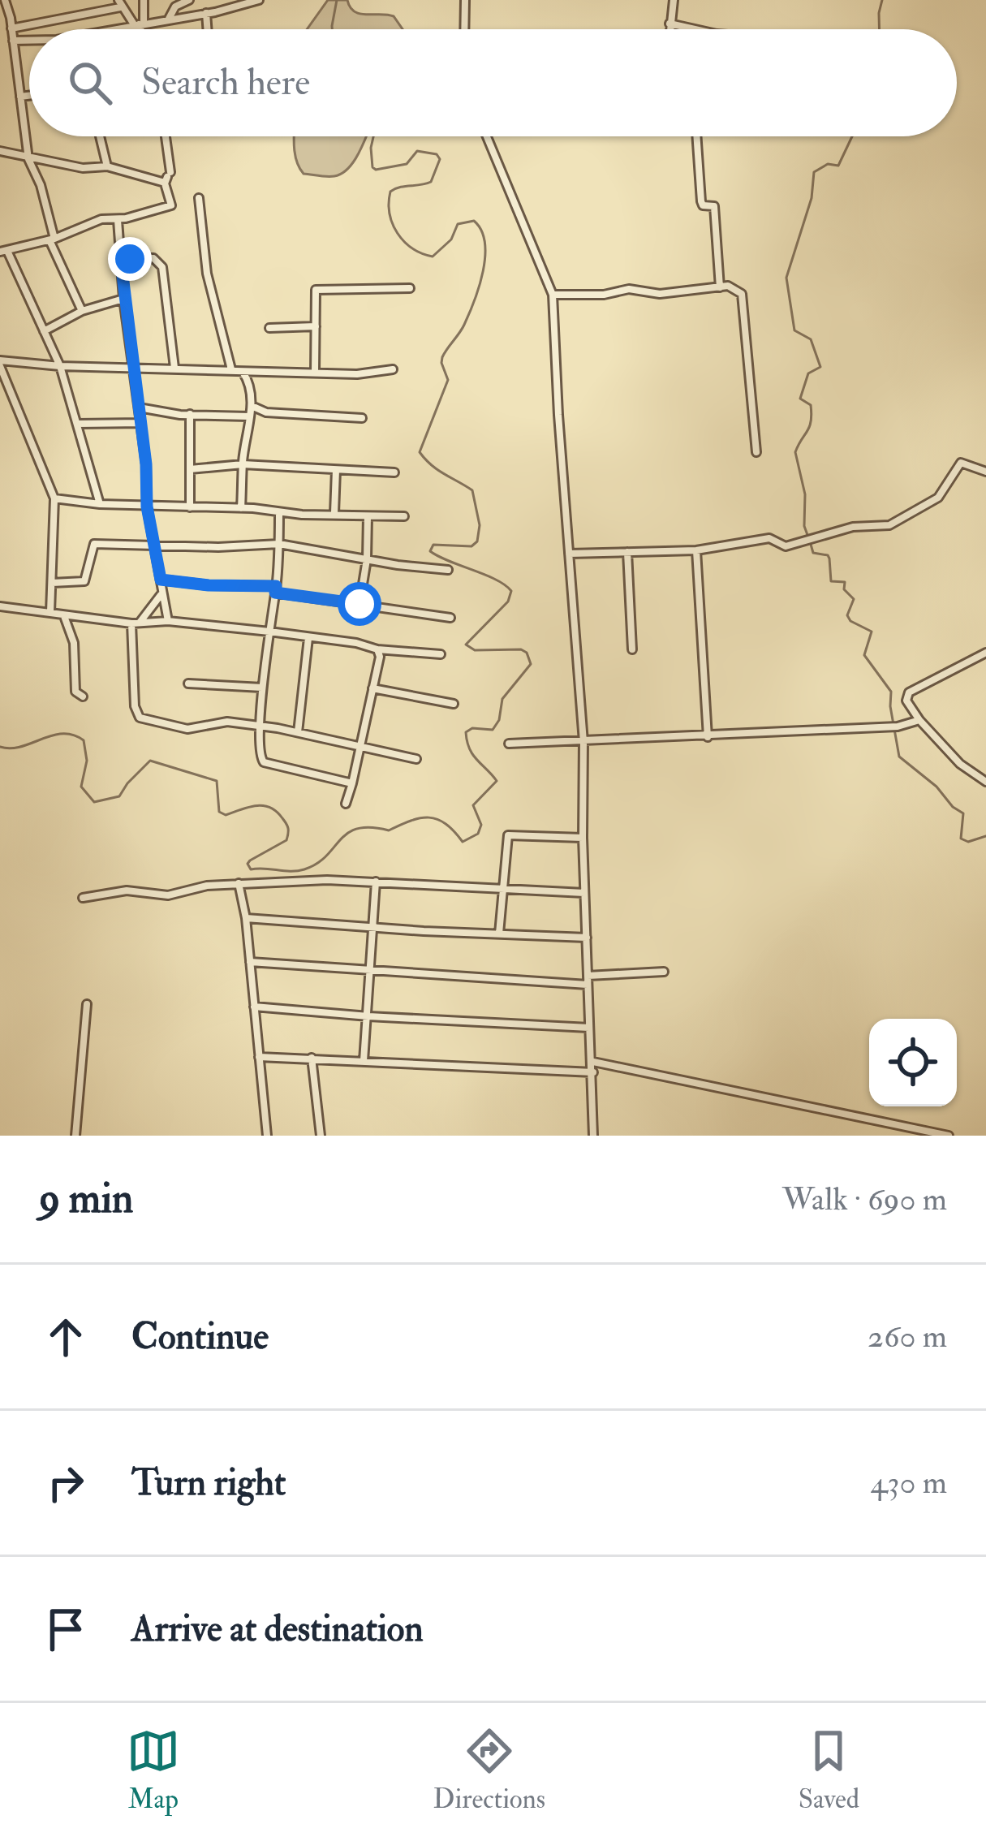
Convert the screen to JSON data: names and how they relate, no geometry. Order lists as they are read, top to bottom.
{
  "page": {
    "search": "Search here",
    "heading": ["9 min", "Walk · 690 m"],
    "list": [
      ["Continue", "260 m"],
      ["Turn right", "430 m"],
      "Arrive at destination"
    ],
    "nav": ["Map", "Directions", "Saved"]
  }
}
